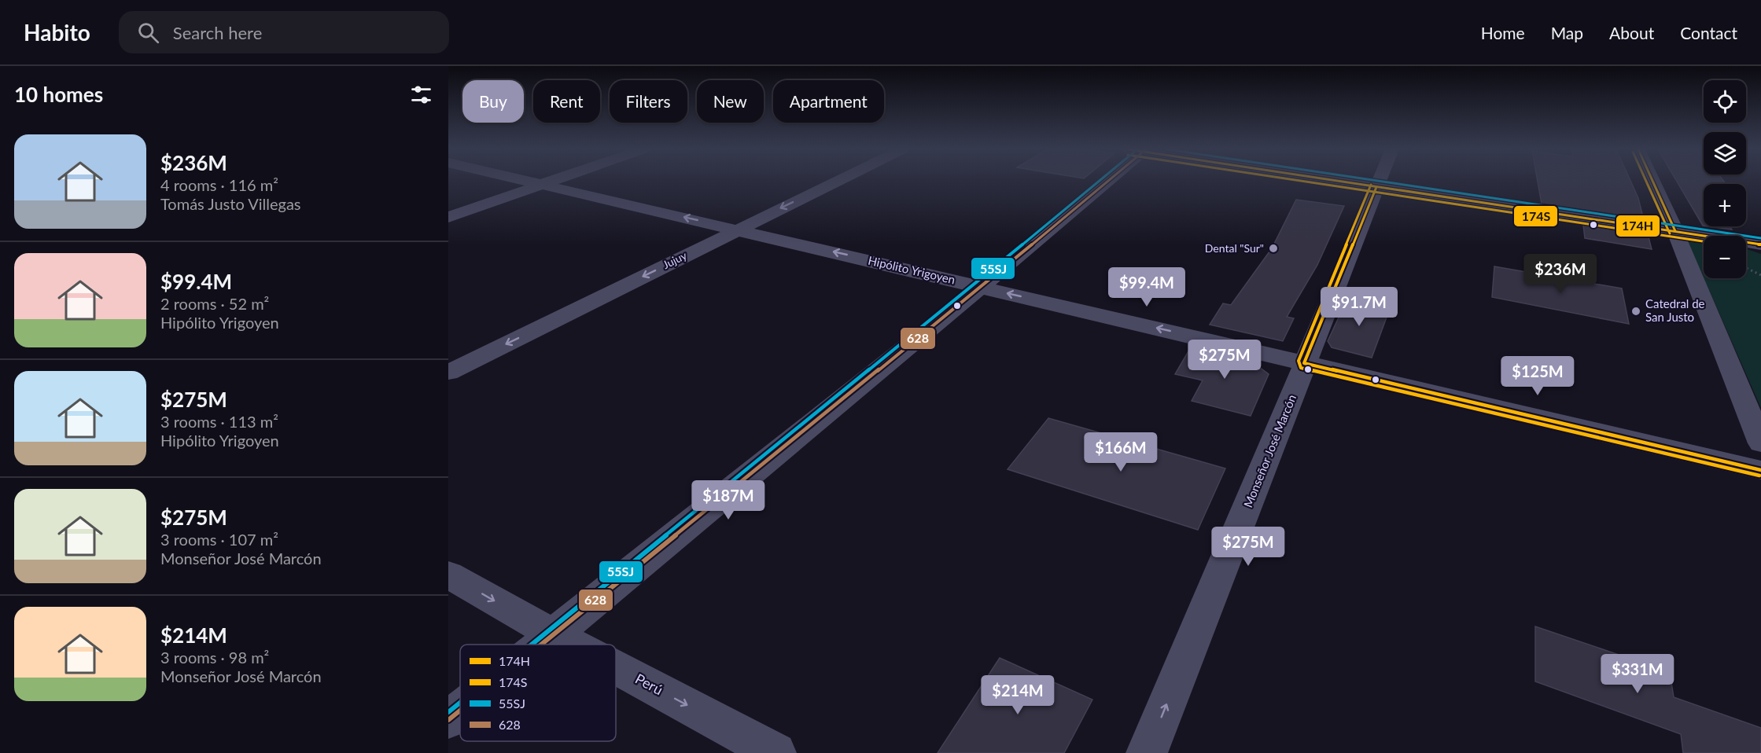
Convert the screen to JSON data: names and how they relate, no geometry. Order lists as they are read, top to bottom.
{
  "streets": {
    "street": [
      "Jujuy",
      "Hipólito Yrigoyen",
      "Monseñor José Marcón",
      "Perú"
    ]
  },
  "crossings": [
    ["Jujuy", "Hipólito Yrigoyen"],
    ["Hipólito Yrigoyen", "Monseñor José Marcón"]
  ],
  "one_way": ["Hipólito Yrigoyen", "Monseñor José Marcón", "Perú"],
  "places": ["Dental \"Sur\"", "Catedral de San Justo"],
  "lines": [
    "transit line 174H",
    "transit line 174S",
    "transit line 55SJ",
    "transit line 628"
  ],
  "legend": [
    "174H",
    "174S",
    "55SJ",
    "628"
  ],
  "page": {
    "header": "Habito",
    "search": "Search here",
    "nav": [
      "Home",
      "Map",
      "About",
      "Contact"
    ],
    "heading": "10 homes",
    "map_buttons": ["+", "−"],
    "chip": [
      "Buy",
      "Rent",
      "Filters",
      "New",
      "Apartment"
    ],
    "list": [
      {
        "name": "$236M",
        "note": "4 rooms · 116 m² · Tomás Justo Villegas"
      },
      {
        "name": "$99.4M",
        "note": "2 rooms · 52 m² · Hipólito Yrigoyen"
      },
      {
        "name": "$275M",
        "note": "3 rooms · 113 m² · Hipólito Yrigoyen"
      },
      {
        "name": "$275M",
        "note": "3 rooms · 107 m² · Monseñor José Marcón"
      },
      {
        "name": "$214M",
        "note": "3 rooms · 98 m² · Monseñor José Marcón"
      }
    ],
    "price": [
      "$236M",
      "$99.4M",
      "$91.7M",
      "$275M",
      "$125M",
      "$166M",
      "$187M",
      "$275M",
      "$331M",
      "$214M"
    ]
  }
}
